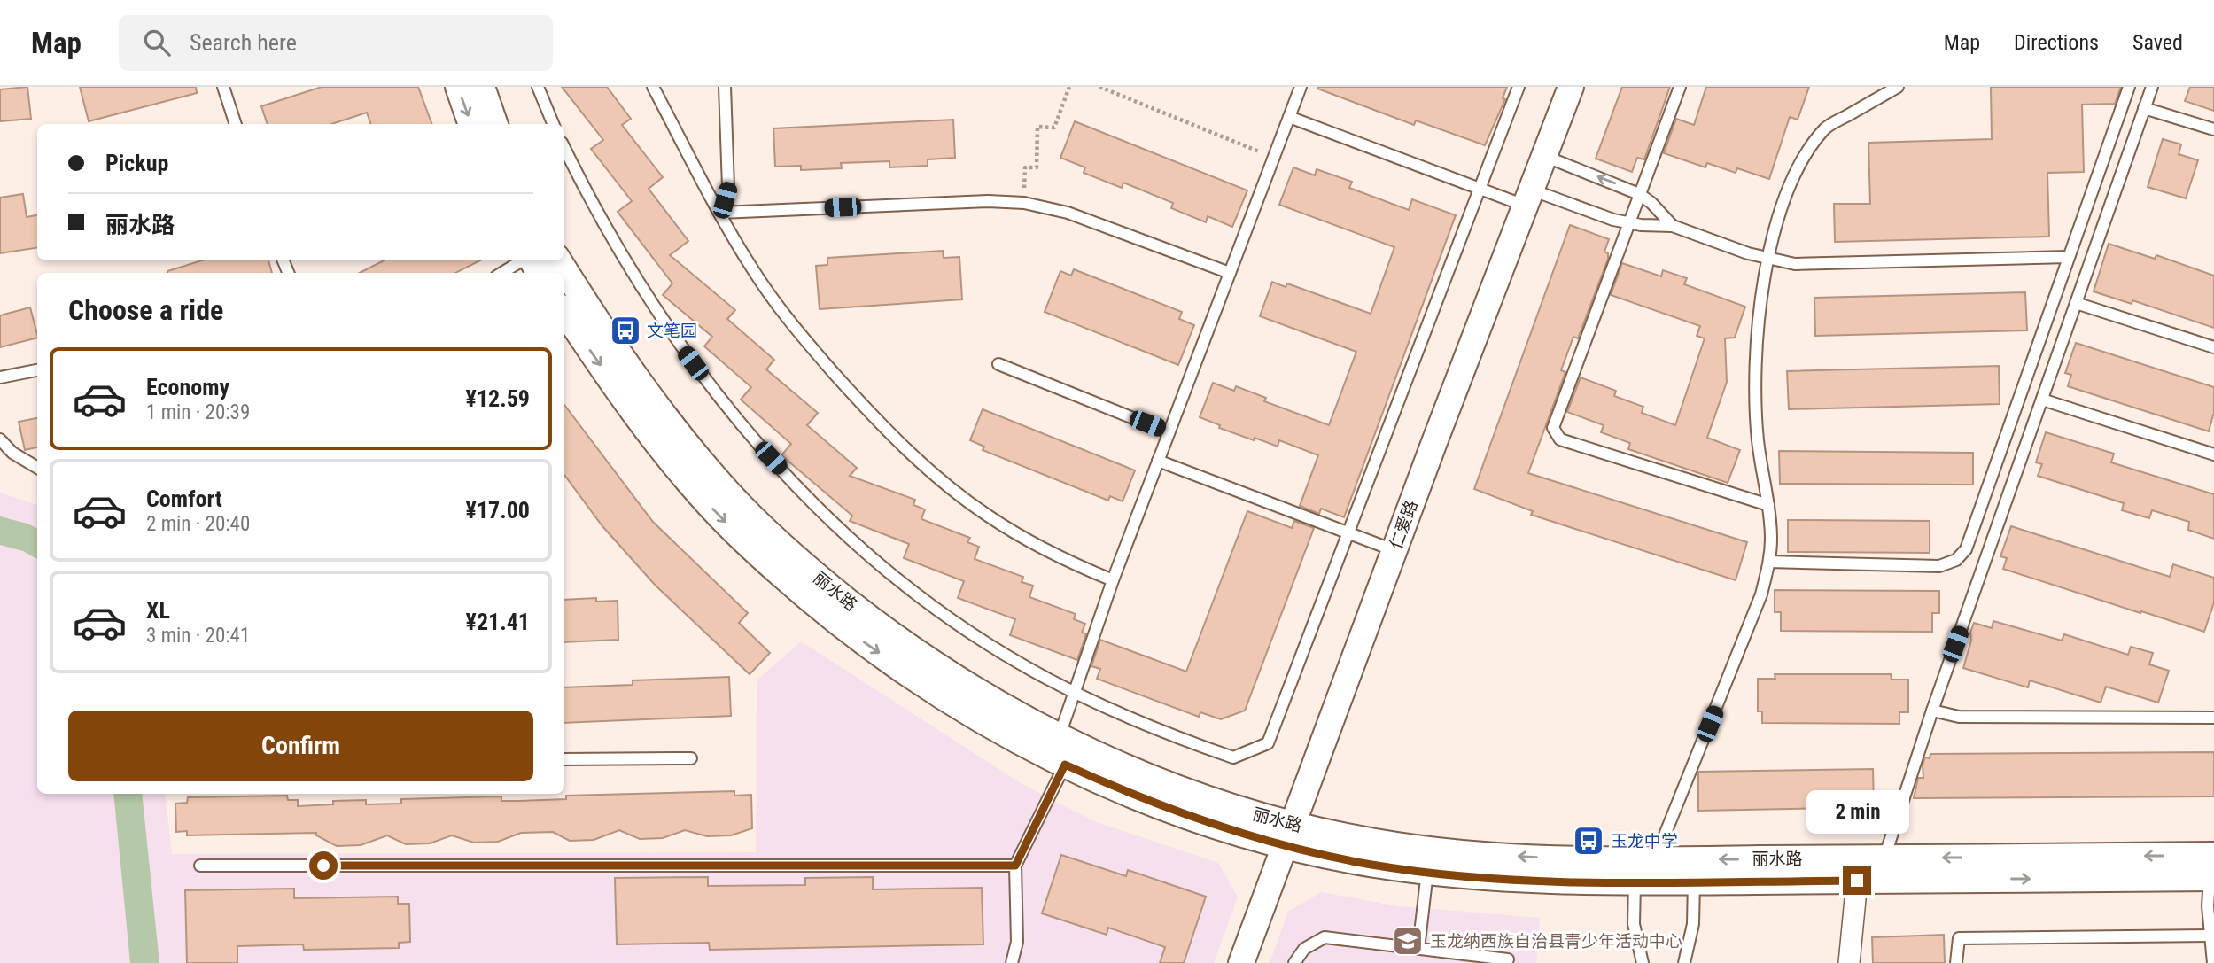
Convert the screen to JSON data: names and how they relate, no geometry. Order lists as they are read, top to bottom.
{
  "streets": {
    "street": ["仁爱路", "丽水路"]
  },
  "crossings": [
    ["仁爱路", "丽水路"]
  ],
  "places": {
    "bus stop": ["文笔园", "玉龙中学"],
    "school or university": ["玉龙纳西族自治县青少年活动中心"]
  },
  "page": {
    "header": "Map",
    "search": "Search here",
    "nav": ["Map", "Directions", "Saved"],
    "banner": ["Pickup", "丽水路"],
    "heading": "Choose a ride",
    "list": [
      {
        "name": "Economy",
        "note": "1 min · 20:39",
        "value": "¥12.59"
      },
      {
        "name": "Comfort",
        "note": "2 min · 20:40",
        "value": "¥17.00"
      },
      {
        "name": "XL",
        "note": "3 min · 20:41",
        "value": "¥21.41"
      }
    ],
    "buttons": "Confirm",
    "bubble": "2 min"
  }
}
